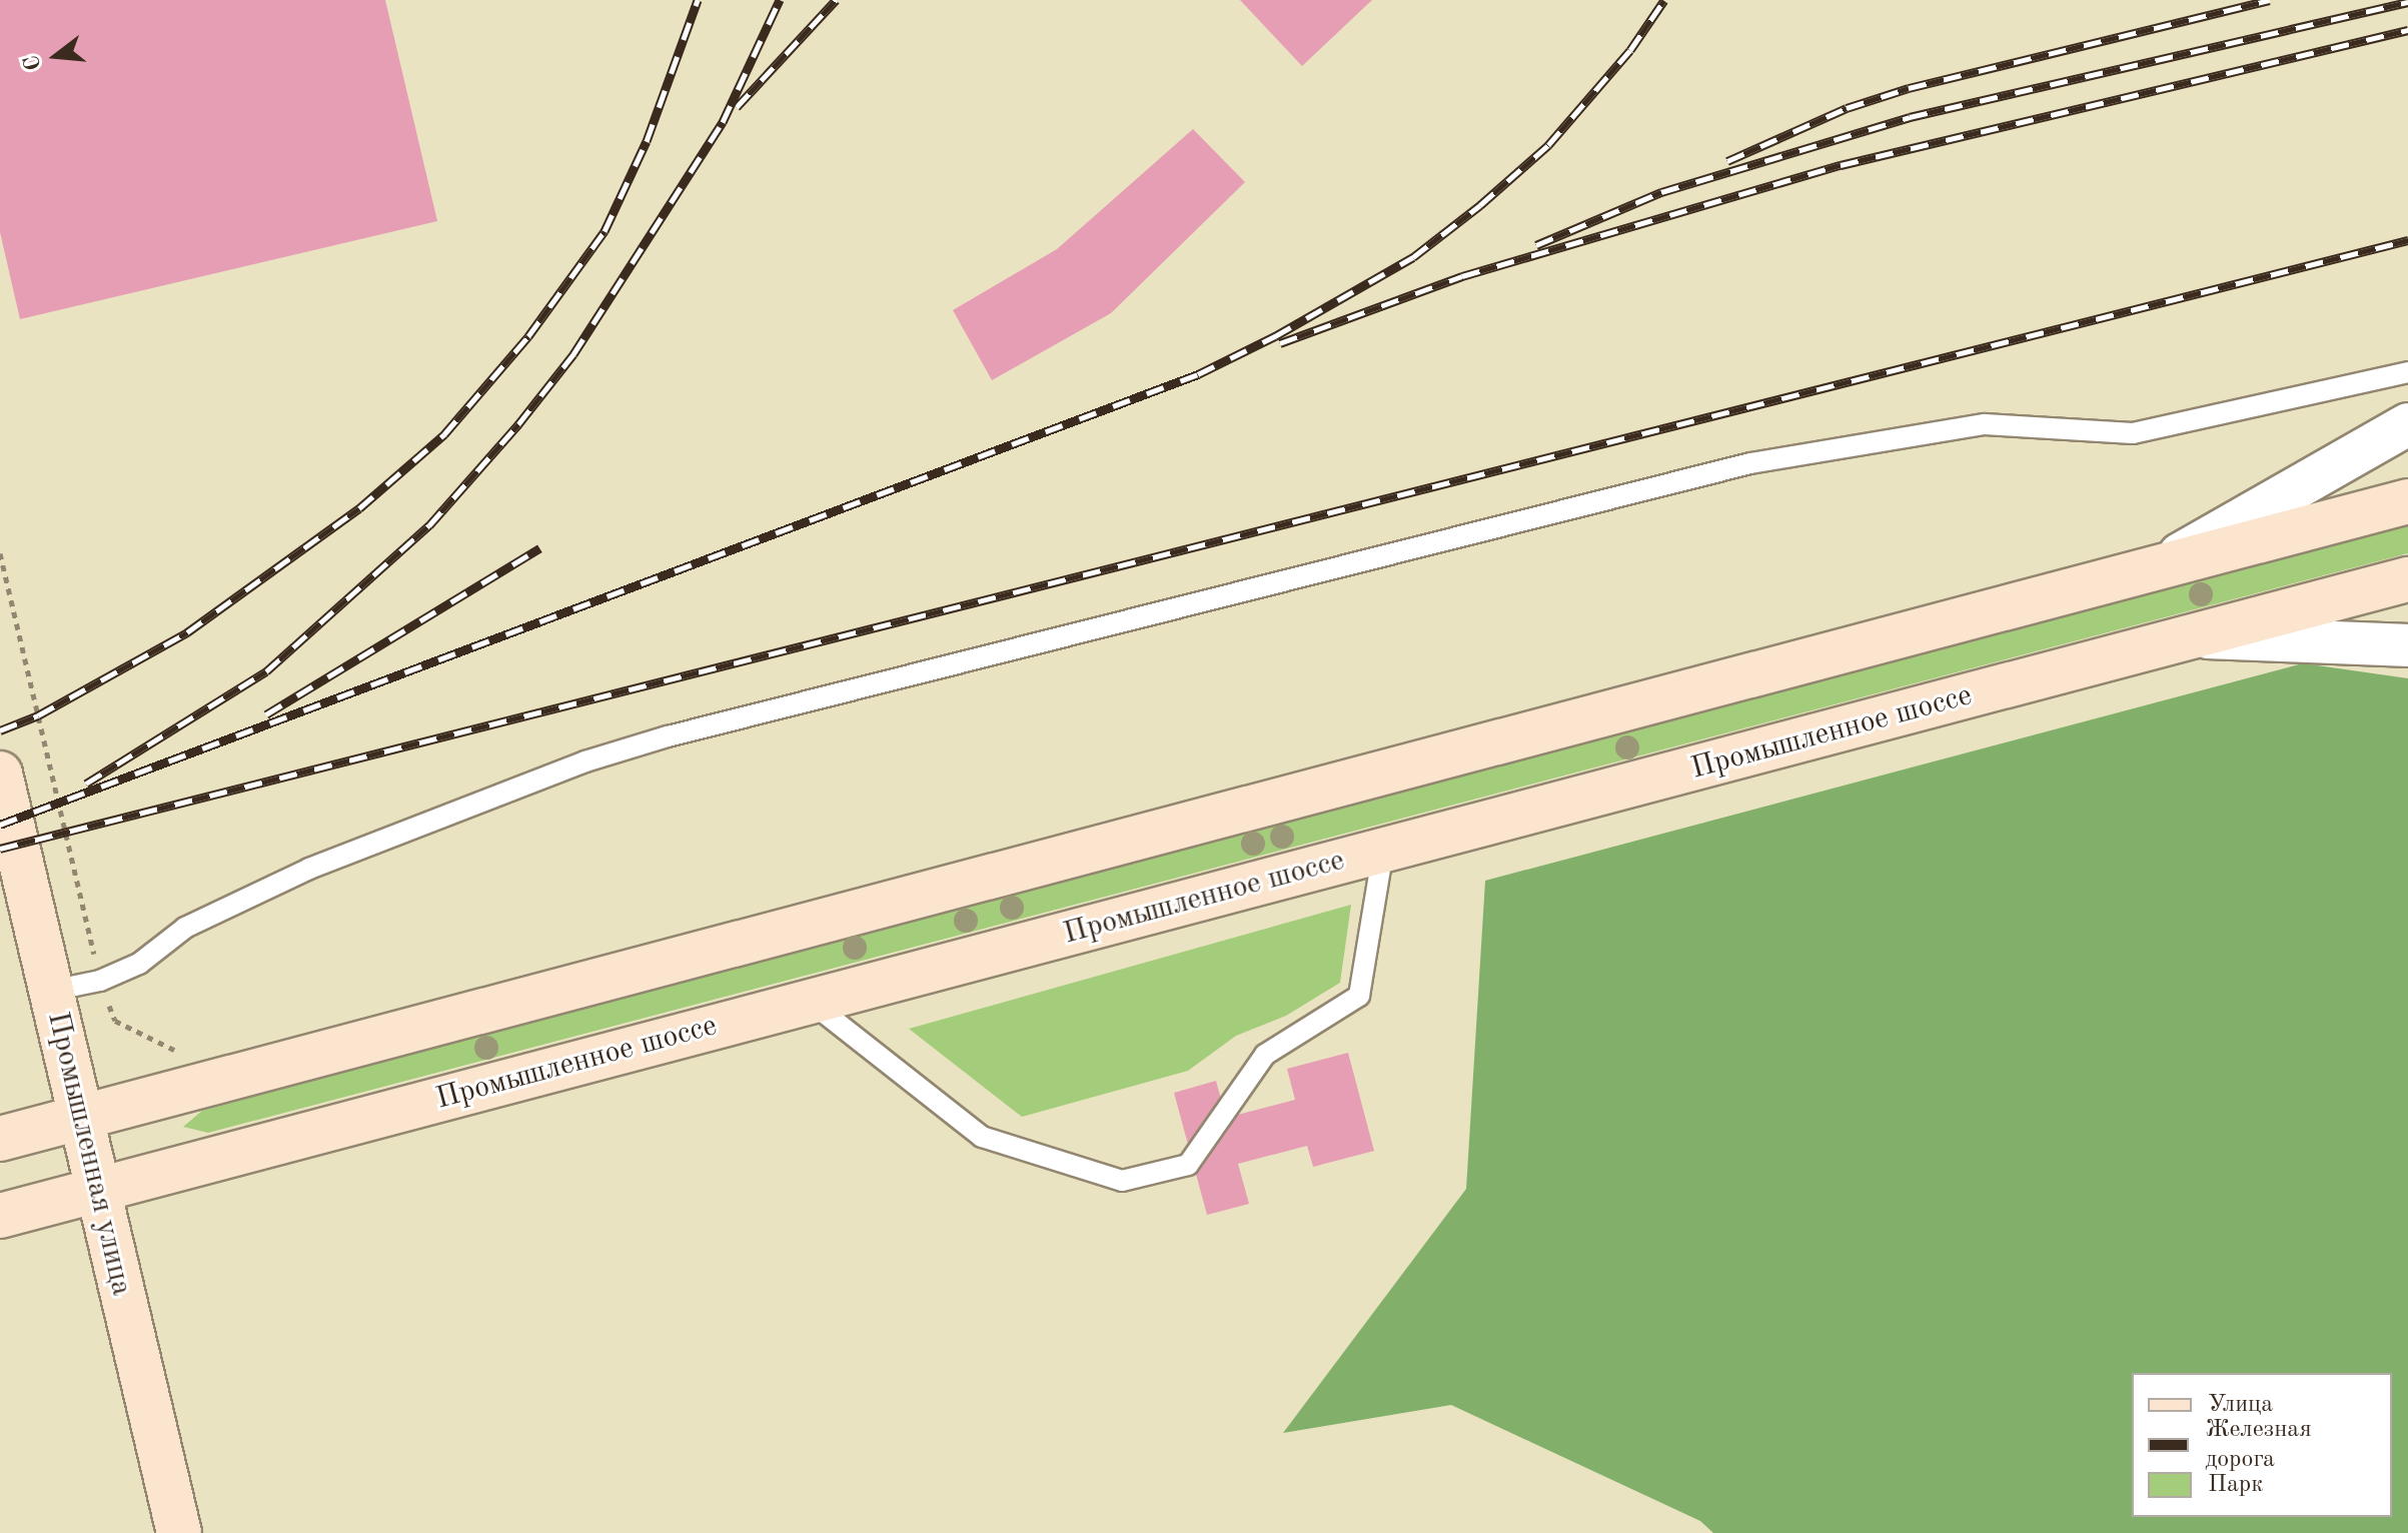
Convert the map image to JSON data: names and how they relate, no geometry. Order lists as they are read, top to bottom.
{
  "streets": {
    "main road": ["Промышленное шоссе", "Промышленная улица"]
  },
  "crossings": [
    ["Промышленное шоссе", "Промышленная улица"]
  ],
  "legend": ["Улица", "Железная дорога", "Парк"],
  "north": "left"
}
